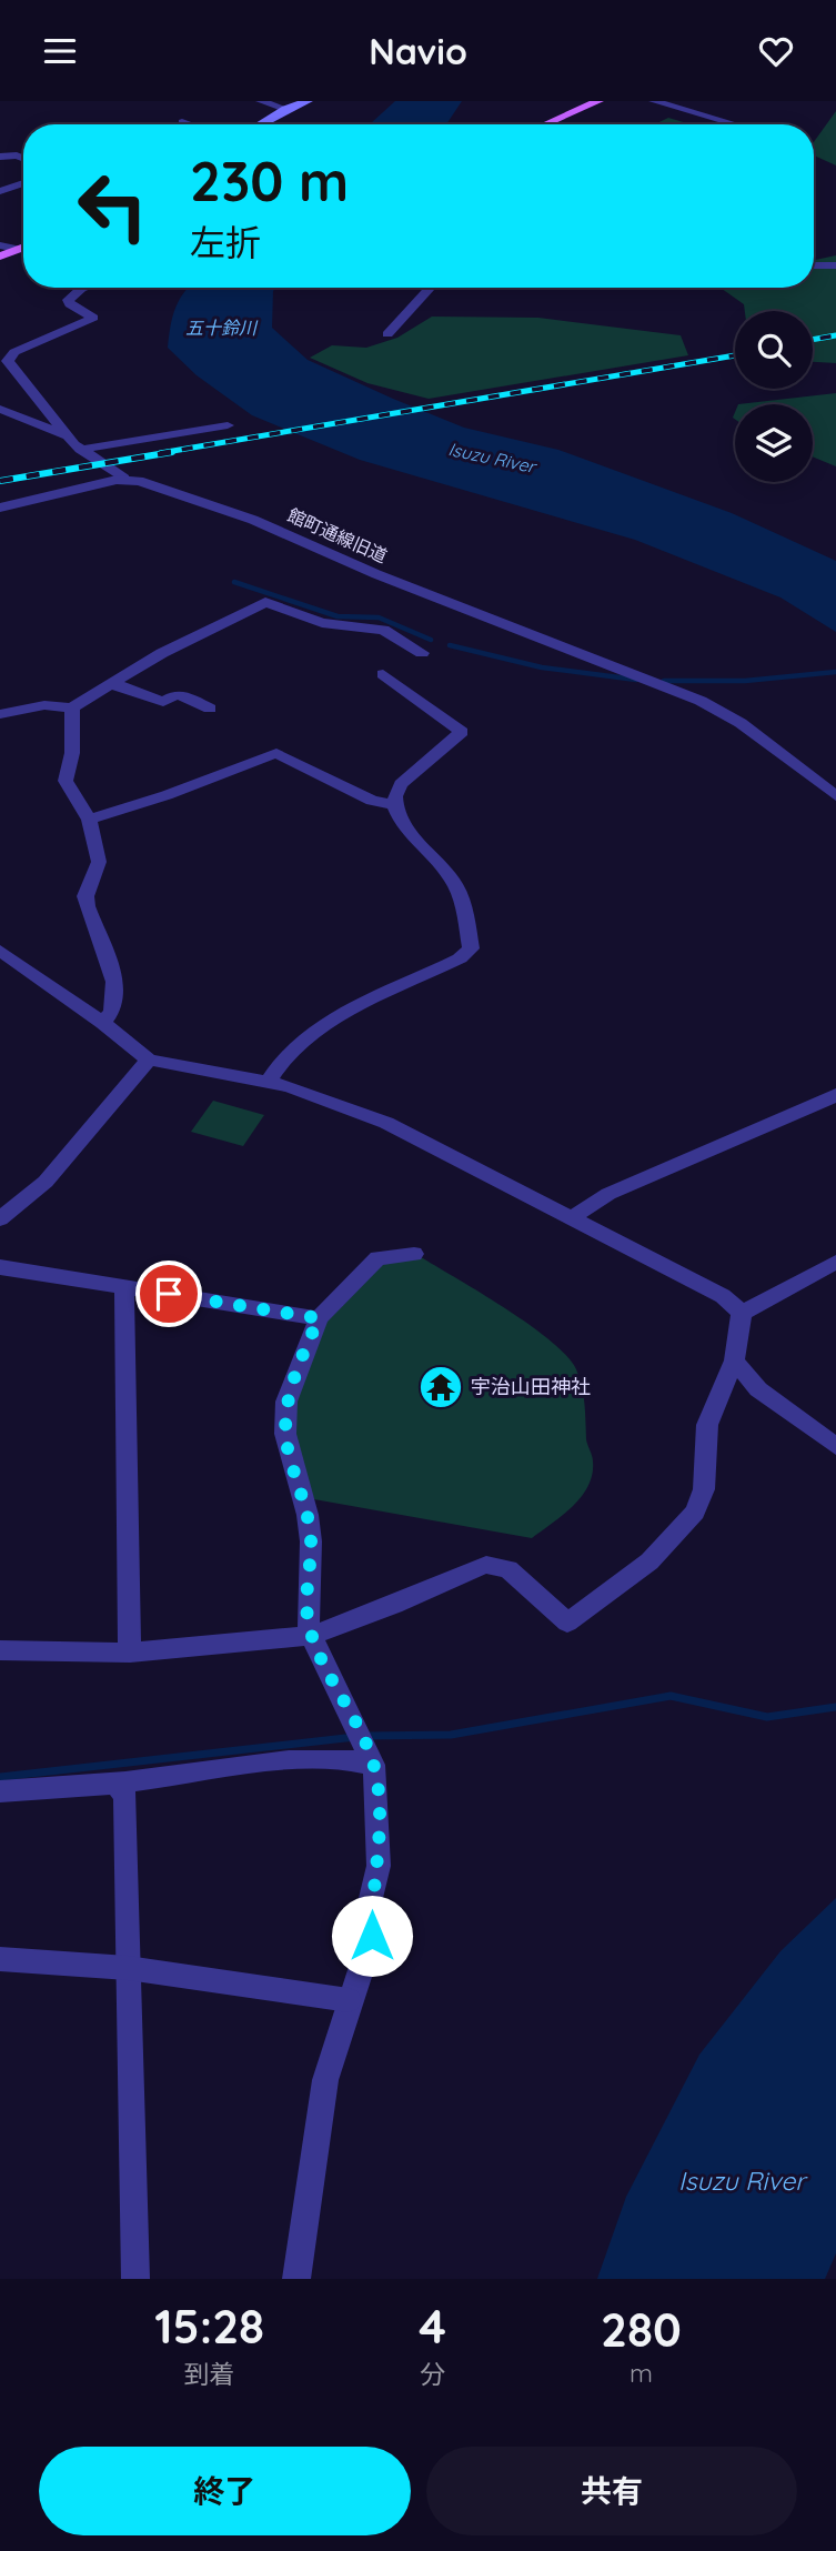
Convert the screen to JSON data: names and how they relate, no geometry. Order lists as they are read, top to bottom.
{
  "streets": {
    "street": ["館町通線旧道"]
  },
  "water": ["五十鈴川", "Isuzu River"],
  "places": {
    "temple": ["宇治山田神社"]
  },
  "page": {
    "header": "Navio",
    "turn": ["230 m", "左折"],
    "eta": [
      "15:28",
      "到着",
      "4",
      "分",
      "280",
      "m"
    ],
    "buttons": ["終了", "共有"]
  }
}
